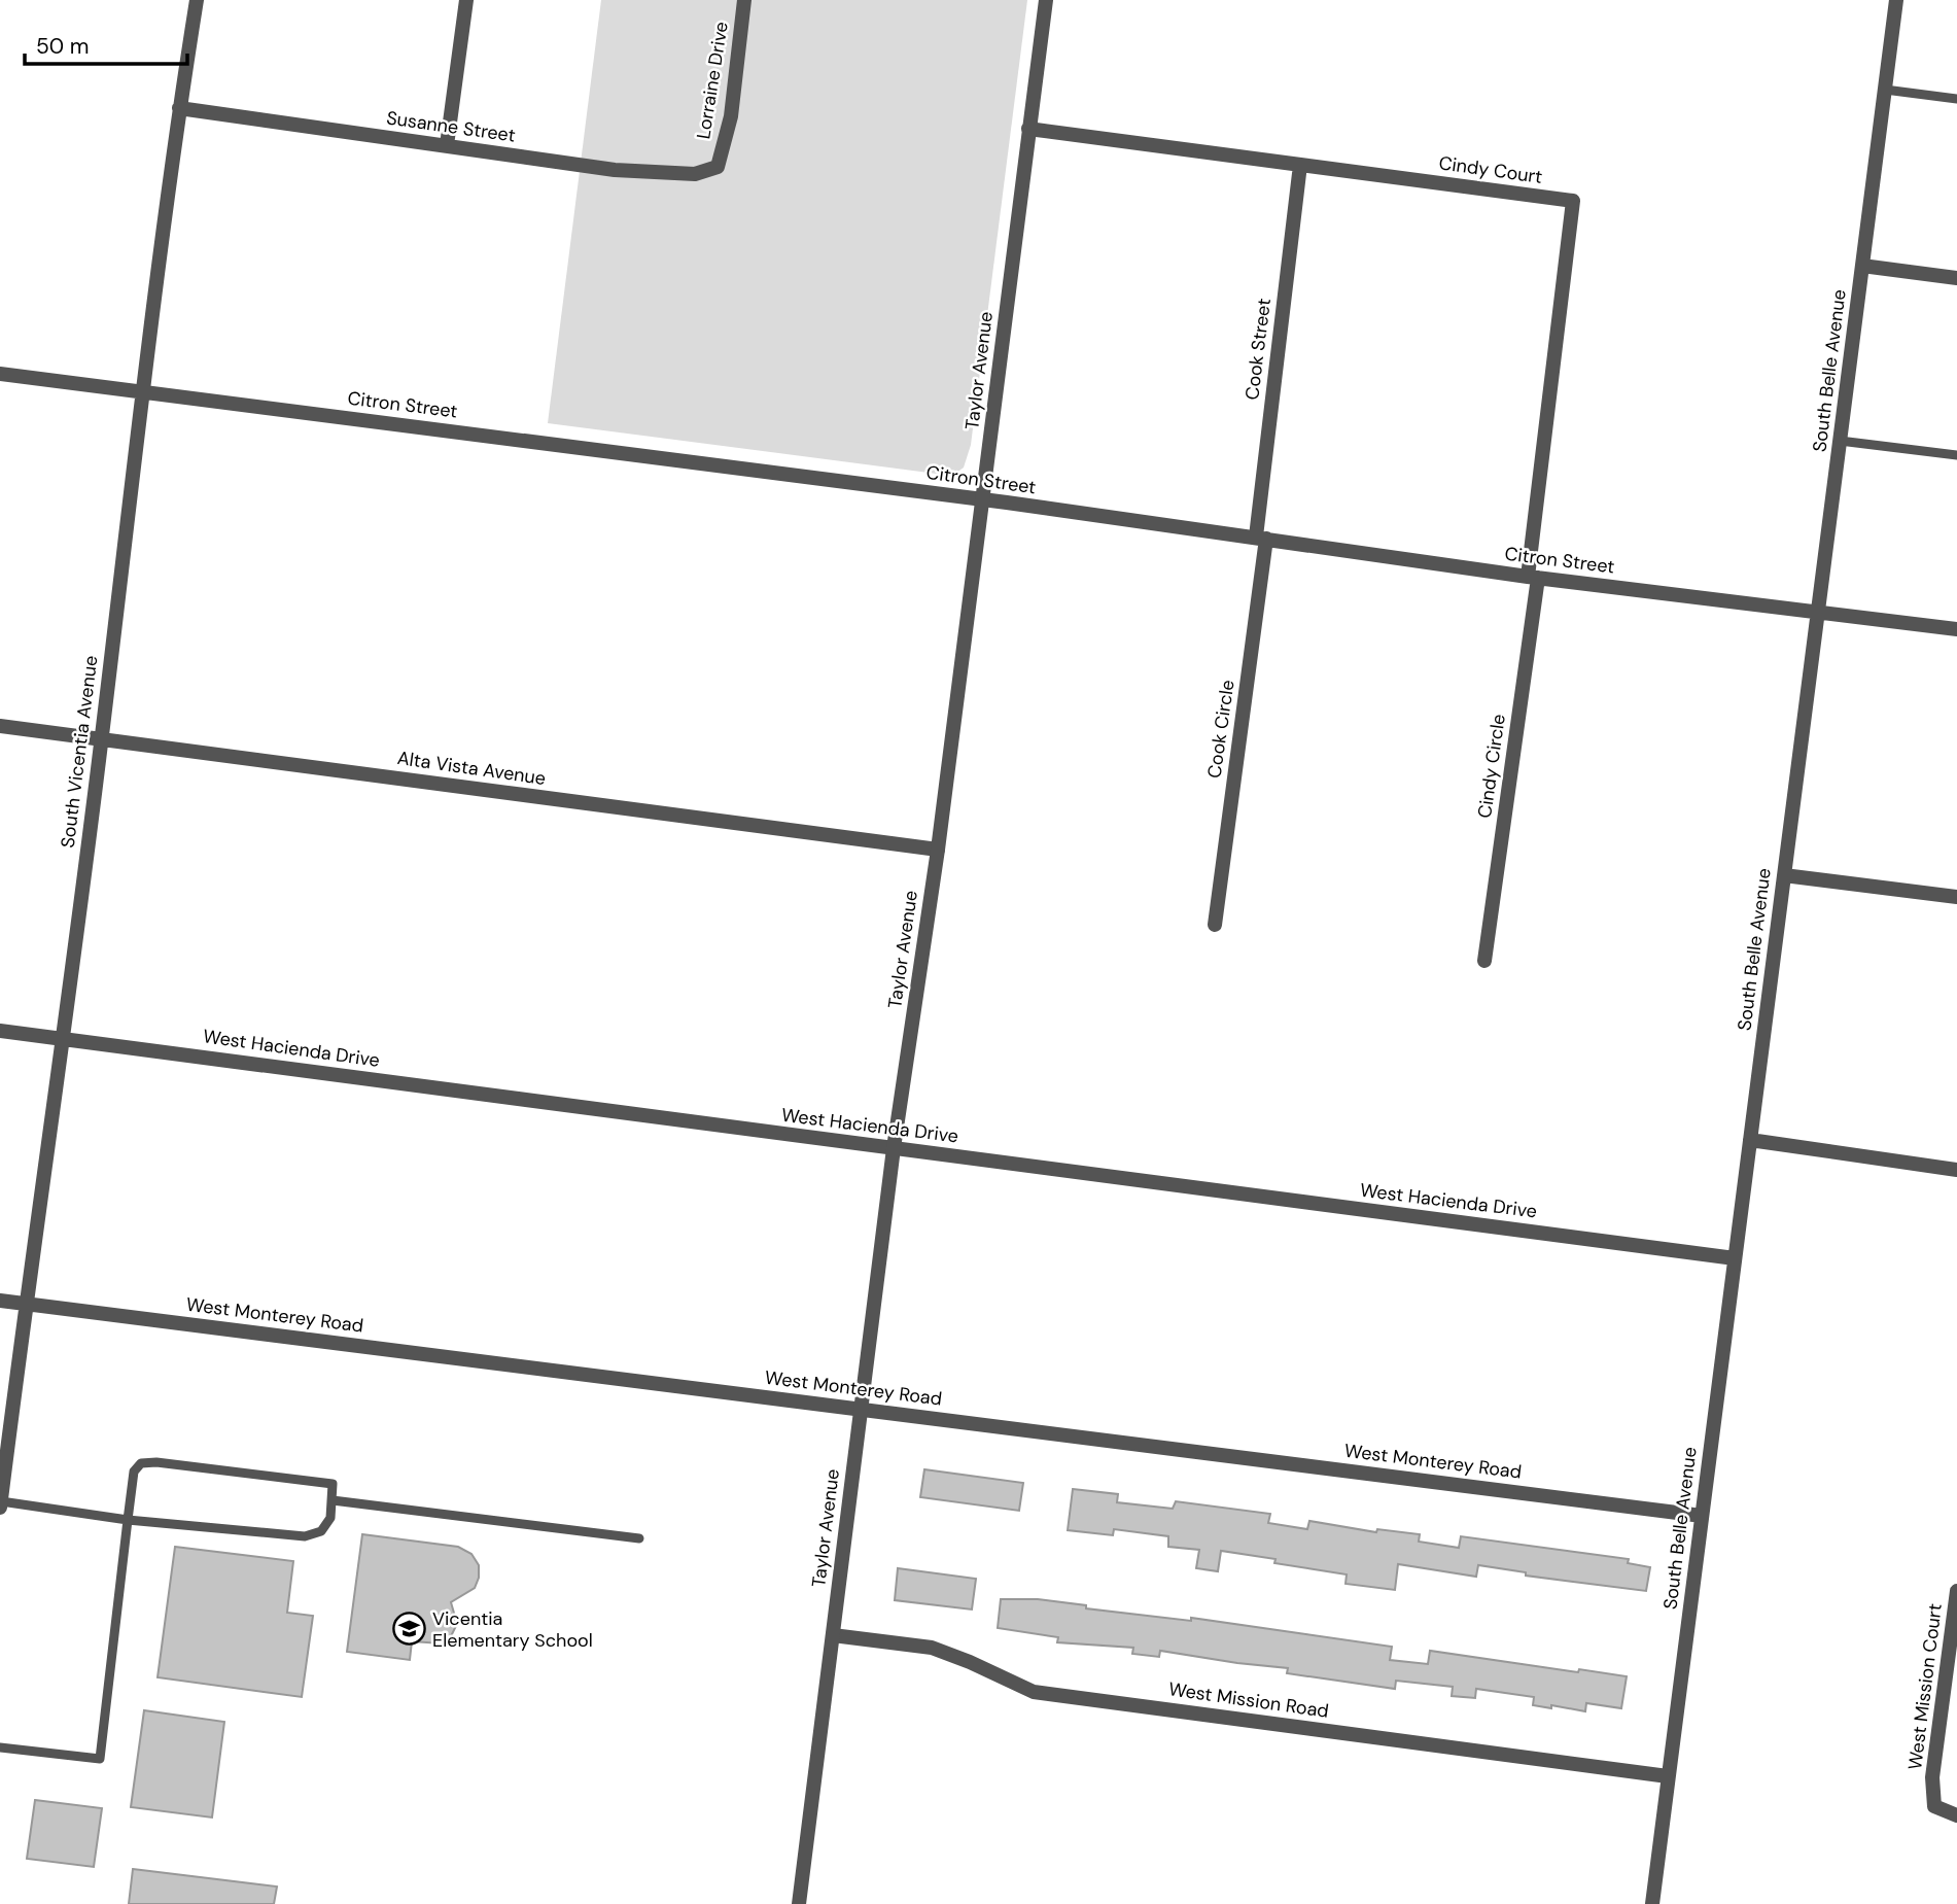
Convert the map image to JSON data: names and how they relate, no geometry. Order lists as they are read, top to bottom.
{
  "streets": {
    "street": [
      "Lorraine Drive",
      "Susanne Street",
      "Cindy Court",
      "Cook Street",
      "Taylor Avenue",
      "South Belle Avenue",
      "Citron Street",
      "Cook Circle",
      "South Vicentia Avenue",
      "Cindy Circle",
      "Alta Vista Avenue",
      "West Hacienda Drive",
      "West Monterey Road",
      "West Mission Court",
      "West Mission Road"
    ]
  },
  "crossings": [
    ["Lorraine Drive", "Susanne Street"],
    ["Susanne Street", "South Vicentia Avenue"],
    ["Cindy Court", "Cook Street"],
    ["Cindy Court", "Taylor Avenue"],
    ["Cindy Court", "Citron Street"],
    ["Cindy Court", "Cindy Circle"],
    ["Cook Street", "Citron Street"],
    ["Cook Street", "Cook Circle"],
    ["Taylor Avenue", "Citron Street"],
    ["Taylor Avenue", "Alta Vista Avenue"],
    ["Taylor Avenue", "West Hacienda Drive"],
    ["Taylor Avenue", "West Monterey Road"],
    ["Taylor Avenue", "West Mission Road"],
    ["South Belle Avenue", "Citron Street"],
    ["South Belle Avenue", "West Hacienda Drive"],
    ["South Belle Avenue", "West Monterey Road"],
    ["South Belle Avenue", "West Mission Road"],
    ["Citron Street", "Cook Circle"],
    ["Citron Street", "South Vicentia Avenue"],
    ["Citron Street", "Cindy Circle"],
    ["South Vicentia Avenue", "Alta Vista Avenue"],
    ["South Vicentia Avenue", "West Hacienda Drive"],
    ["South Vicentia Avenue", "West Monterey Road"]
  ],
  "places": {
    "school or university": ["Vicentia Elementary School"]
  },
  "scale_bar": "50 m"
}
